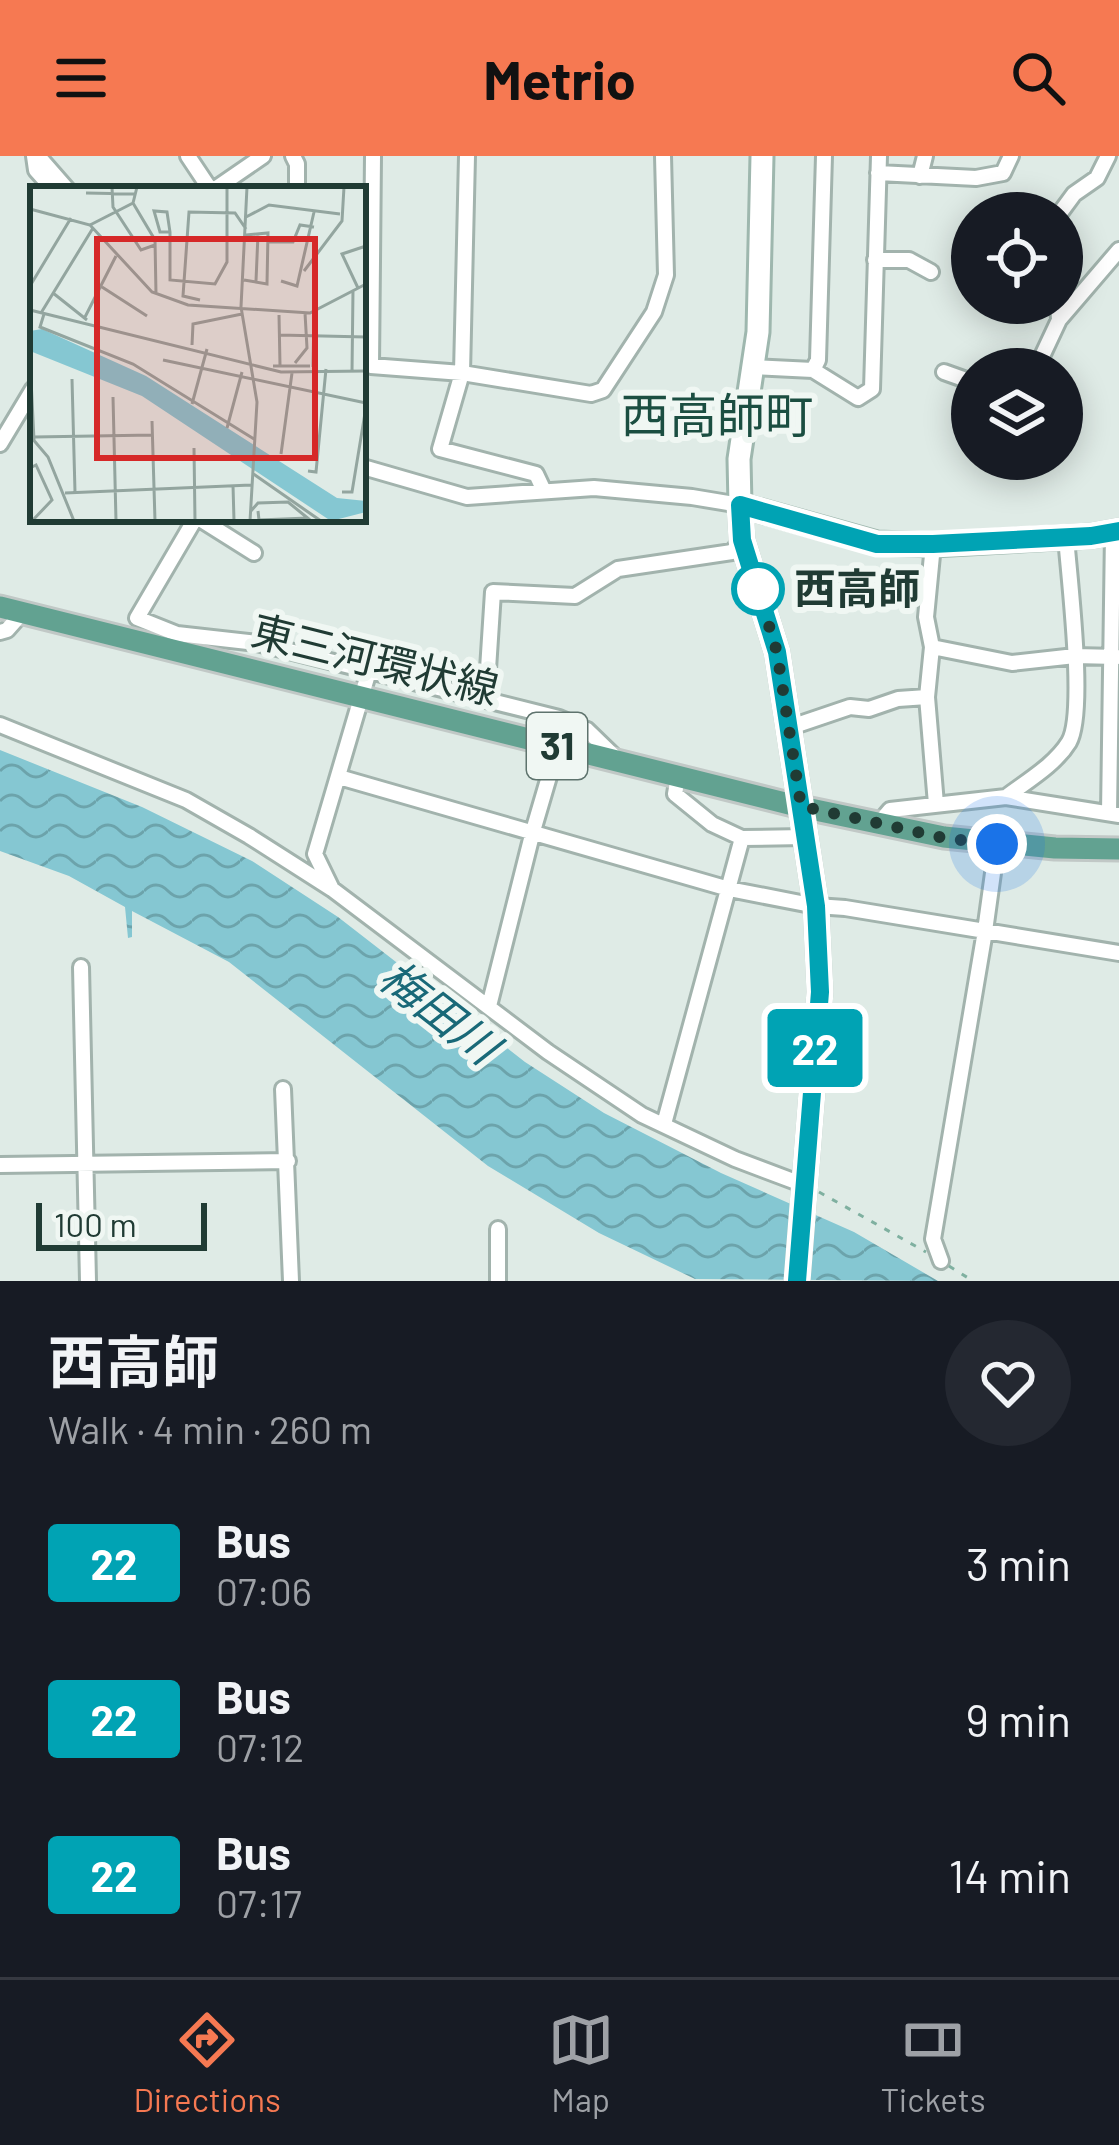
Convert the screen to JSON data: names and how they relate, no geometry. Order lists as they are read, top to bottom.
{
  "streets": {
    "main road": ["東三河環状線", "31"]
  },
  "districts": ["西高師町"],
  "water": ["梅田川"],
  "places": ["西高師"],
  "lines": ["bus line 22"],
  "scale_bar": "100 m",
  "page": {
    "header": "Metrio",
    "on_map": "22",
    "scale": "100 m",
    "heading": ["西高師", "Walk · 4 min · 260 m"],
    "list": [
      {
        "mark": "22",
        "name": "Bus",
        "note": "07:06",
        "value": "3 min"
      },
      {
        "mark": "22",
        "name": "Bus",
        "note": "07:12",
        "value": "9 min"
      },
      {
        "mark": "22",
        "name": "Bus",
        "note": "07:17",
        "value": "14 min"
      }
    ],
    "tabs": ["Directions", "Map", "Tickets"]
  }
}
